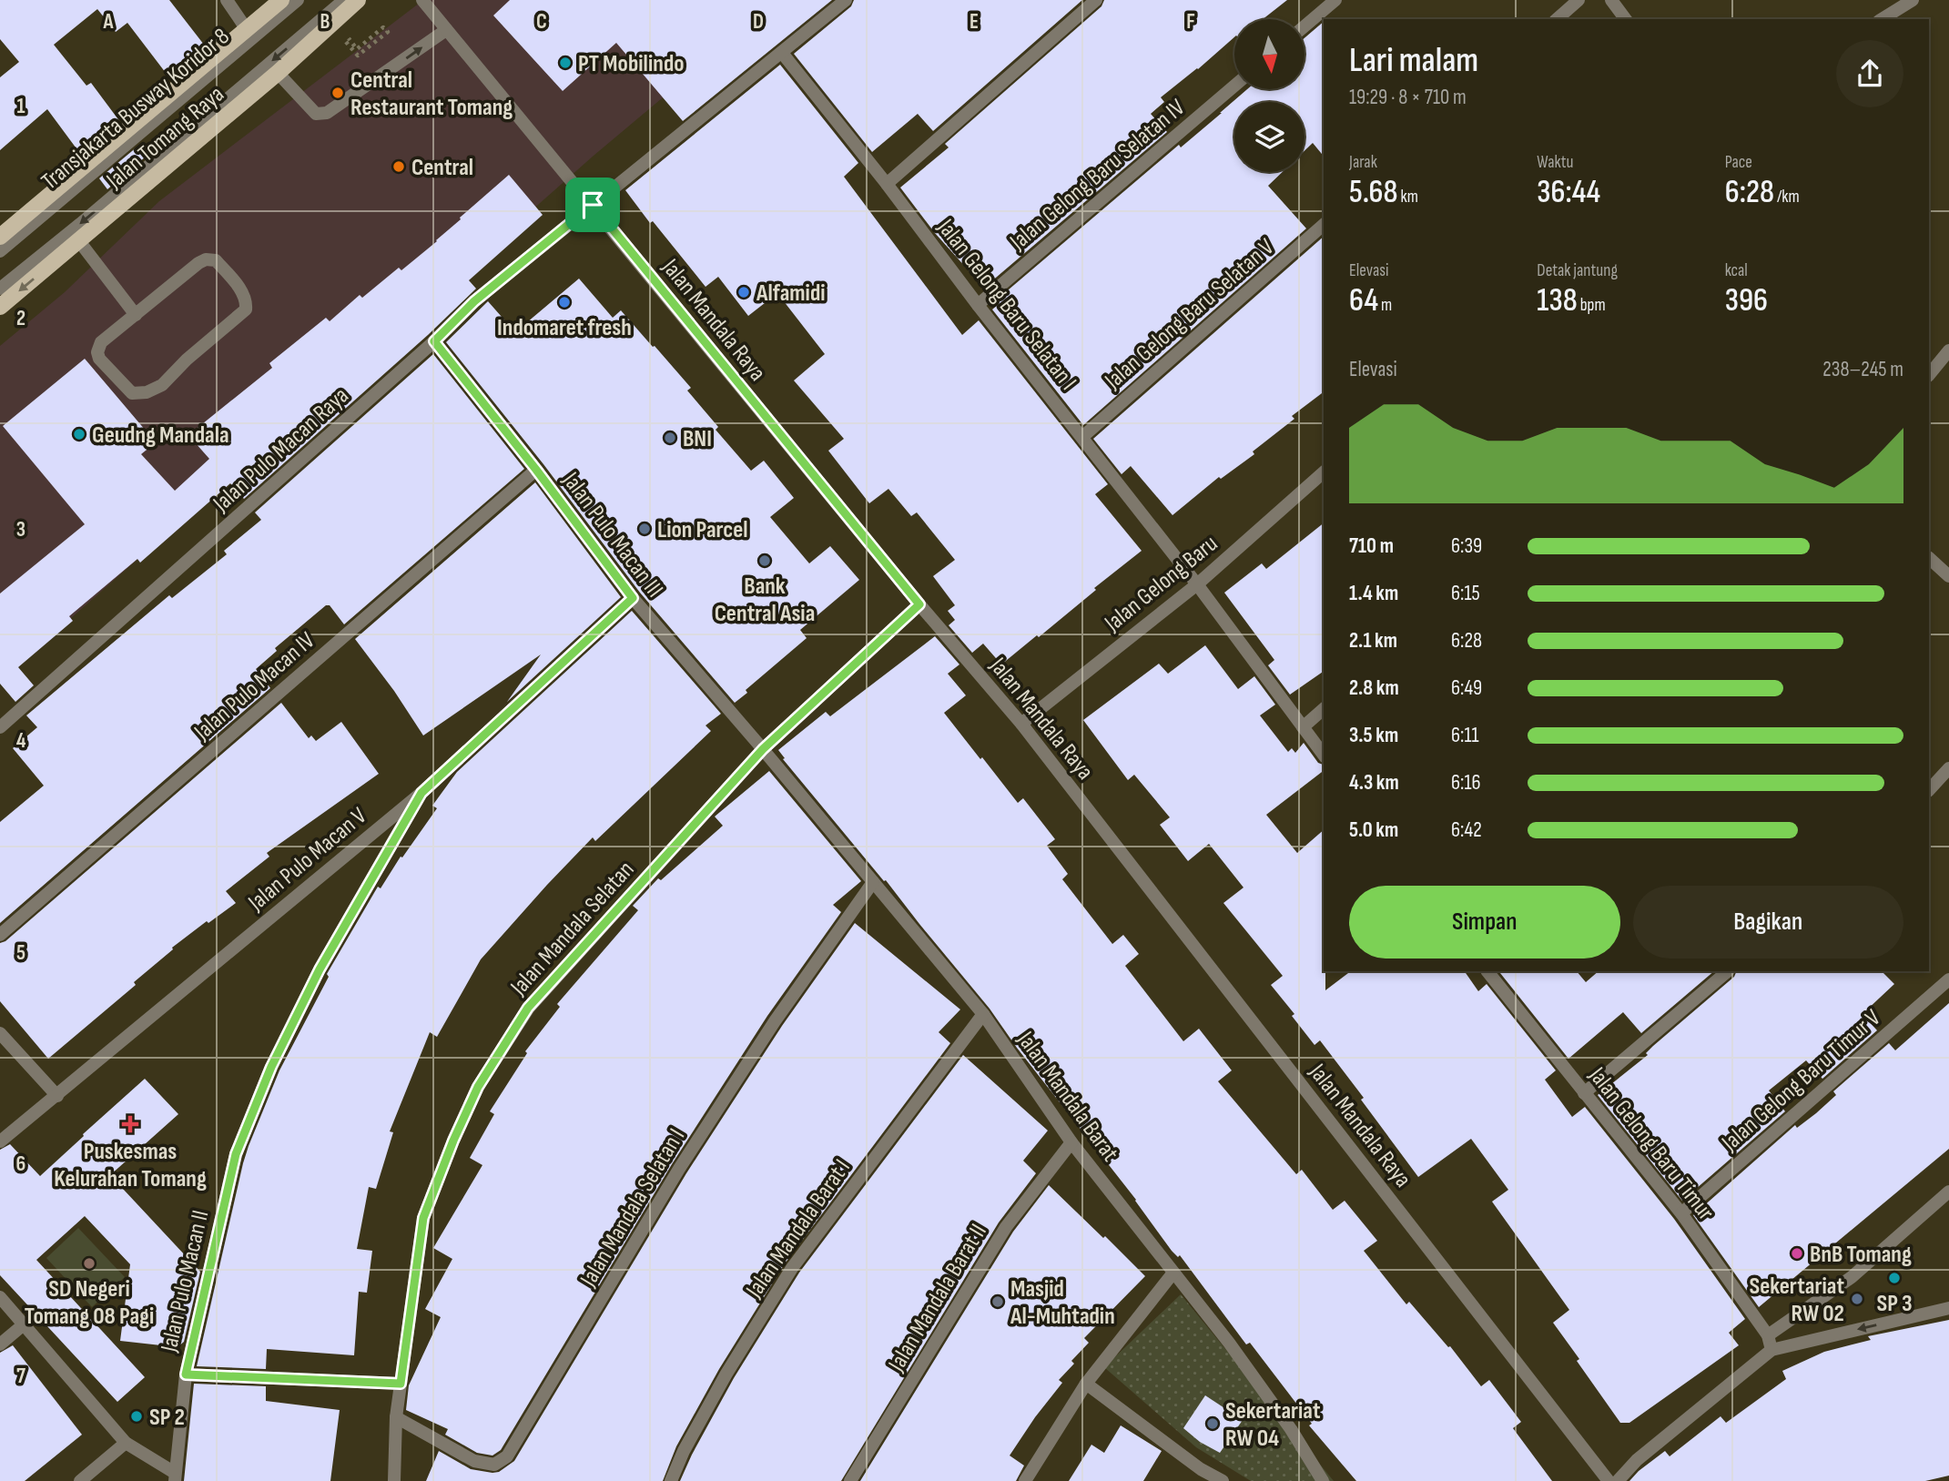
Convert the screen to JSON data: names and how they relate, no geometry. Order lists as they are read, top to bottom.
{
  "streets": {
    "main road": ["Jalan Tomang Raya"],
    "street": [
      "Transjakarta Busway Koridor 8",
      "Jalan Gelong Baru Selatan IV",
      "Jalan Gelong Baru Selatan I",
      "Jalan Gelong Baru Selatan V",
      "Jalan Mandala Raya",
      "Jalan Pulo Macan Raya",
      "Jalan Pulo Macan III",
      "Jalan Gelong Baru",
      "Jalan Pulo Macan IV",
      "Jalan Pulo Macan V",
      "Jalan Mandala Selatan",
      "Jalan Gelong Baru Timur V",
      "Jalan Mandala Barat",
      "Jalan Gelong Baru Timur",
      "Jalan Mandala Selatan I",
      "Jalan Mandala Barat I",
      "Jalan Pulo Macan II",
      "Jalan Mandala Barat II"
    ]
  },
  "crossings": [
    ["Jalan Gelong Baru Selatan IV", "Jalan Gelong Baru Selatan I"],
    ["Jalan Gelong Baru Selatan I", "Jalan Gelong Baru Selatan V"],
    ["Jalan Gelong Baru Selatan I", "Jalan Pulo Macan Raya"],
    ["Jalan Gelong Baru Selatan I", "Jalan Gelong Baru"],
    ["Jalan Mandala Raya", "Jalan Pulo Macan Raya"],
    ["Jalan Mandala Raya", "Jalan Gelong Baru"],
    ["Jalan Mandala Raya", "Jalan Mandala Selatan"],
    ["Jalan Pulo Macan Raya", "Jalan Pulo Macan III"],
    ["Jalan Pulo Macan III", "Jalan Pulo Macan IV"],
    ["Jalan Pulo Macan III", "Jalan Pulo Macan V"],
    ["Jalan Pulo Macan III", "Jalan Mandala Selatan"],
    ["Jalan Pulo Macan III", "Jalan Mandala Barat"],
    ["Jalan Pulo Macan V", "Jalan Pulo Macan II"],
    ["Jalan Mandala Selatan", "Jalan Mandala Barat"],
    ["Jalan Mandala Selatan", "Jalan Mandala Selatan I"],
    ["Jalan Gelong Baru Timur V", "Jalan Gelong Baru Timur"],
    ["Jalan Mandala Barat", "Jalan Mandala Selatan I"],
    ["Jalan Mandala Barat", "Jalan Mandala Barat I"],
    ["Jalan Mandala Barat", "Jalan Mandala Barat II"]
  ],
  "places": {
    "other": [
      "PT Mobilindo",
      "Central Restaurant Tomang",
      "Central",
      "Alfamidi",
      "Indomaret fresh",
      "Geudng Mandala",
      "BNI",
      "Lion Parcel",
      "Bank Central Asia",
      "BnB Tomang",
      "SD Negeri Tomang 08 Pagi",
      "SP 3",
      "Sekertariat RW 02",
      "Masjid Al-Muhtadin",
      "SP 2",
      "Sekertariat RW 04"
    ],
    "health": ["Puskesmas Kelurahan Tomang"]
  },
  "north": "bottom",
  "page": {
    "heading": ["Lari malam", "19:29 · 8 × 710 m"],
    "stats": [
      ["Jarak", "5.68 km"],
      ["Waktu", "36:44"],
      ["Pace", "6:28 /km"],
      ["Elevasi", "64 m"],
      ["Detak jantung", "138 bpm"],
      ["kcal", "396"]
    ],
    "chart": ["Elevasi", "238–245 m"],
    "list": [
      {
        "name": "710 m",
        "note": "6:39"
      },
      {
        "name": "1.4 km",
        "note": "6:15"
      },
      {
        "name": "2.1 km",
        "note": "6:28"
      },
      {
        "name": "2.8 km",
        "note": "6:49"
      },
      {
        "name": "3.5 km",
        "note": "6:11"
      },
      {
        "name": "4.3 km",
        "note": "6:16"
      },
      {
        "name": "5.0 km",
        "note": "6:42"
      }
    ],
    "buttons": ["Simpan", "Bagikan"]
  },
  "grid": {
    "columns": [
      "A",
      "B",
      "C",
      "D",
      "E",
      "F"
    ],
    "rows": [
      "1",
      "2",
      "3",
      "4",
      "5",
      "6",
      "7"
    ]
  }
}
